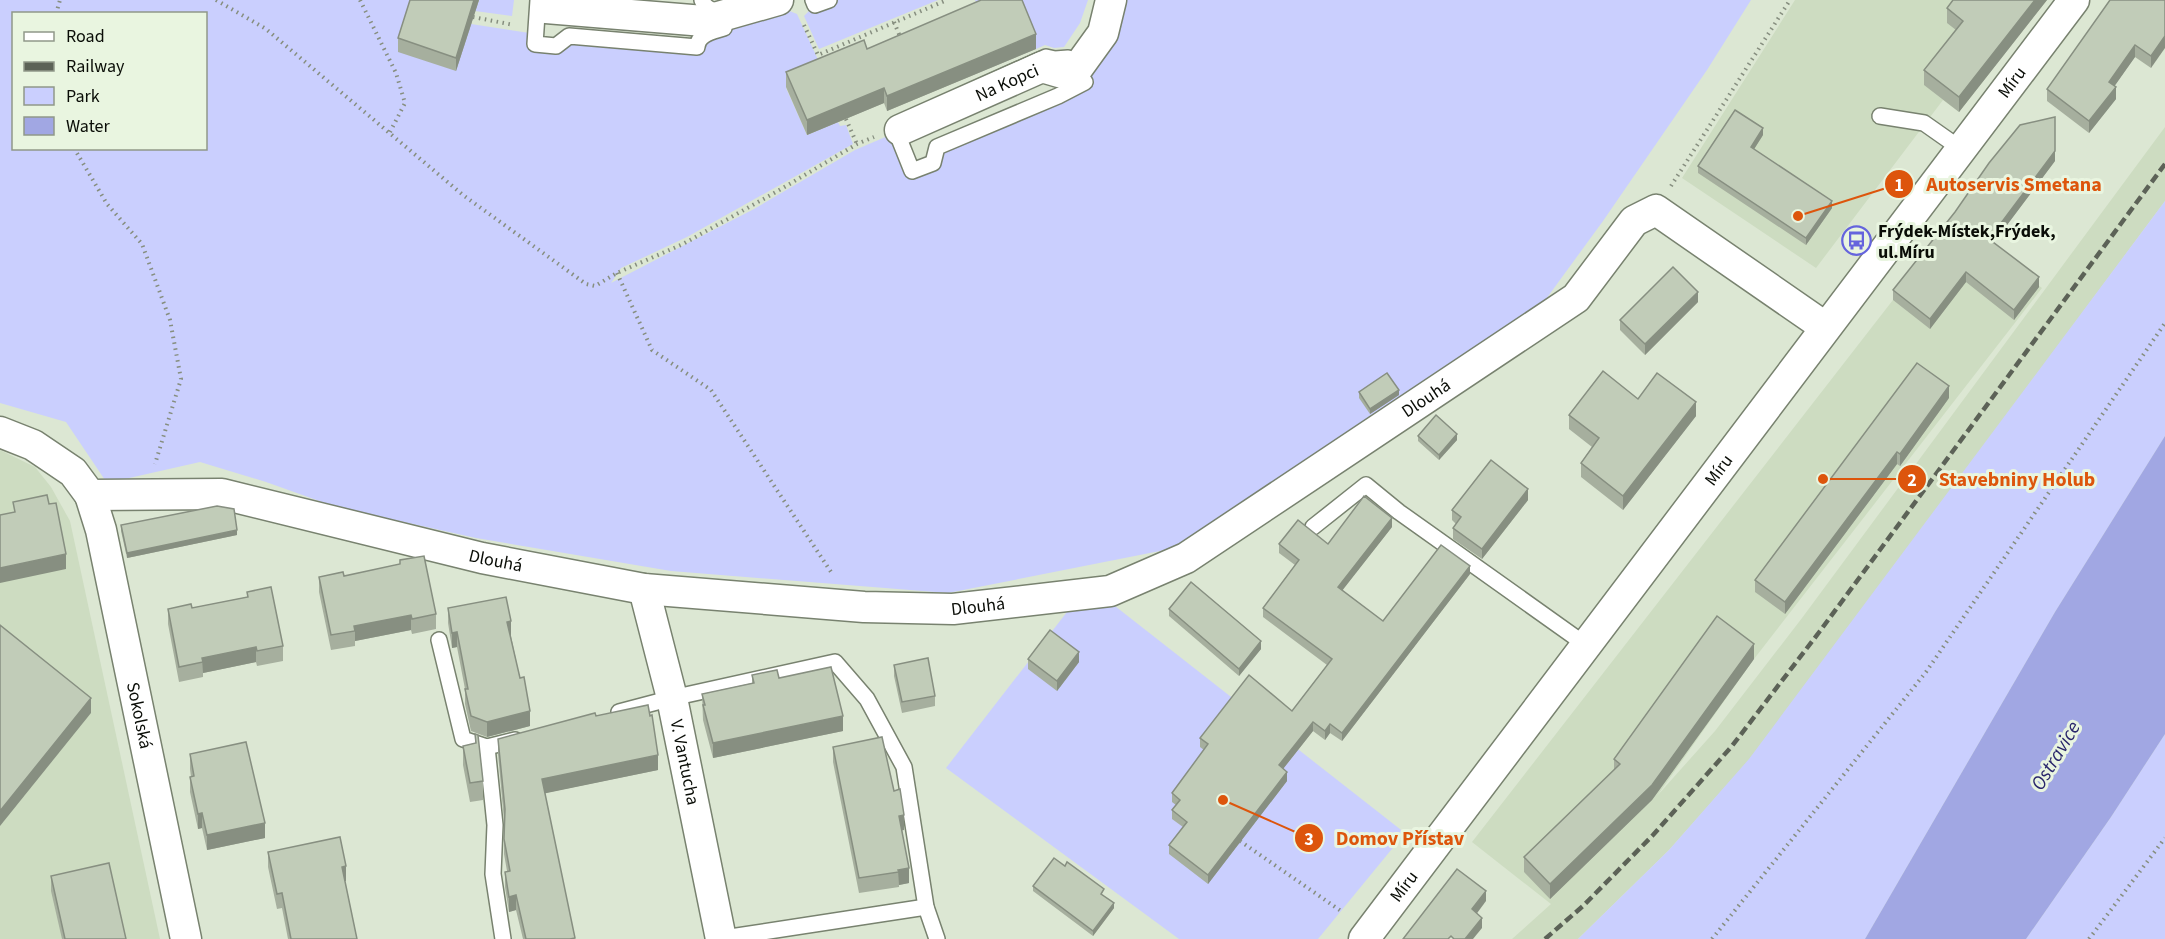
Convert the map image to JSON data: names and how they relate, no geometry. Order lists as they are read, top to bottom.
{
  "streets": {
    "street": [
      "Míru",
      "Na Kopci",
      "Dlouhá",
      "Sokolská",
      "V. Vantucha"
    ]
  },
  "crossings": [
    ["Dlouhá", "Sokolská"],
    ["Dlouhá", "V. Vantucha"]
  ],
  "water": ["Ostravice"],
  "places": {
    "other": ["Autoservis Smetana", "Stavebniny Holub", "Domov Přístav"],
    "bus stop": ["Frýdek-Místek,Frýdek, ul.Míru"]
  },
  "legend": [
    "Road",
    "Railway",
    "Park",
    "Water"
  ]
}
